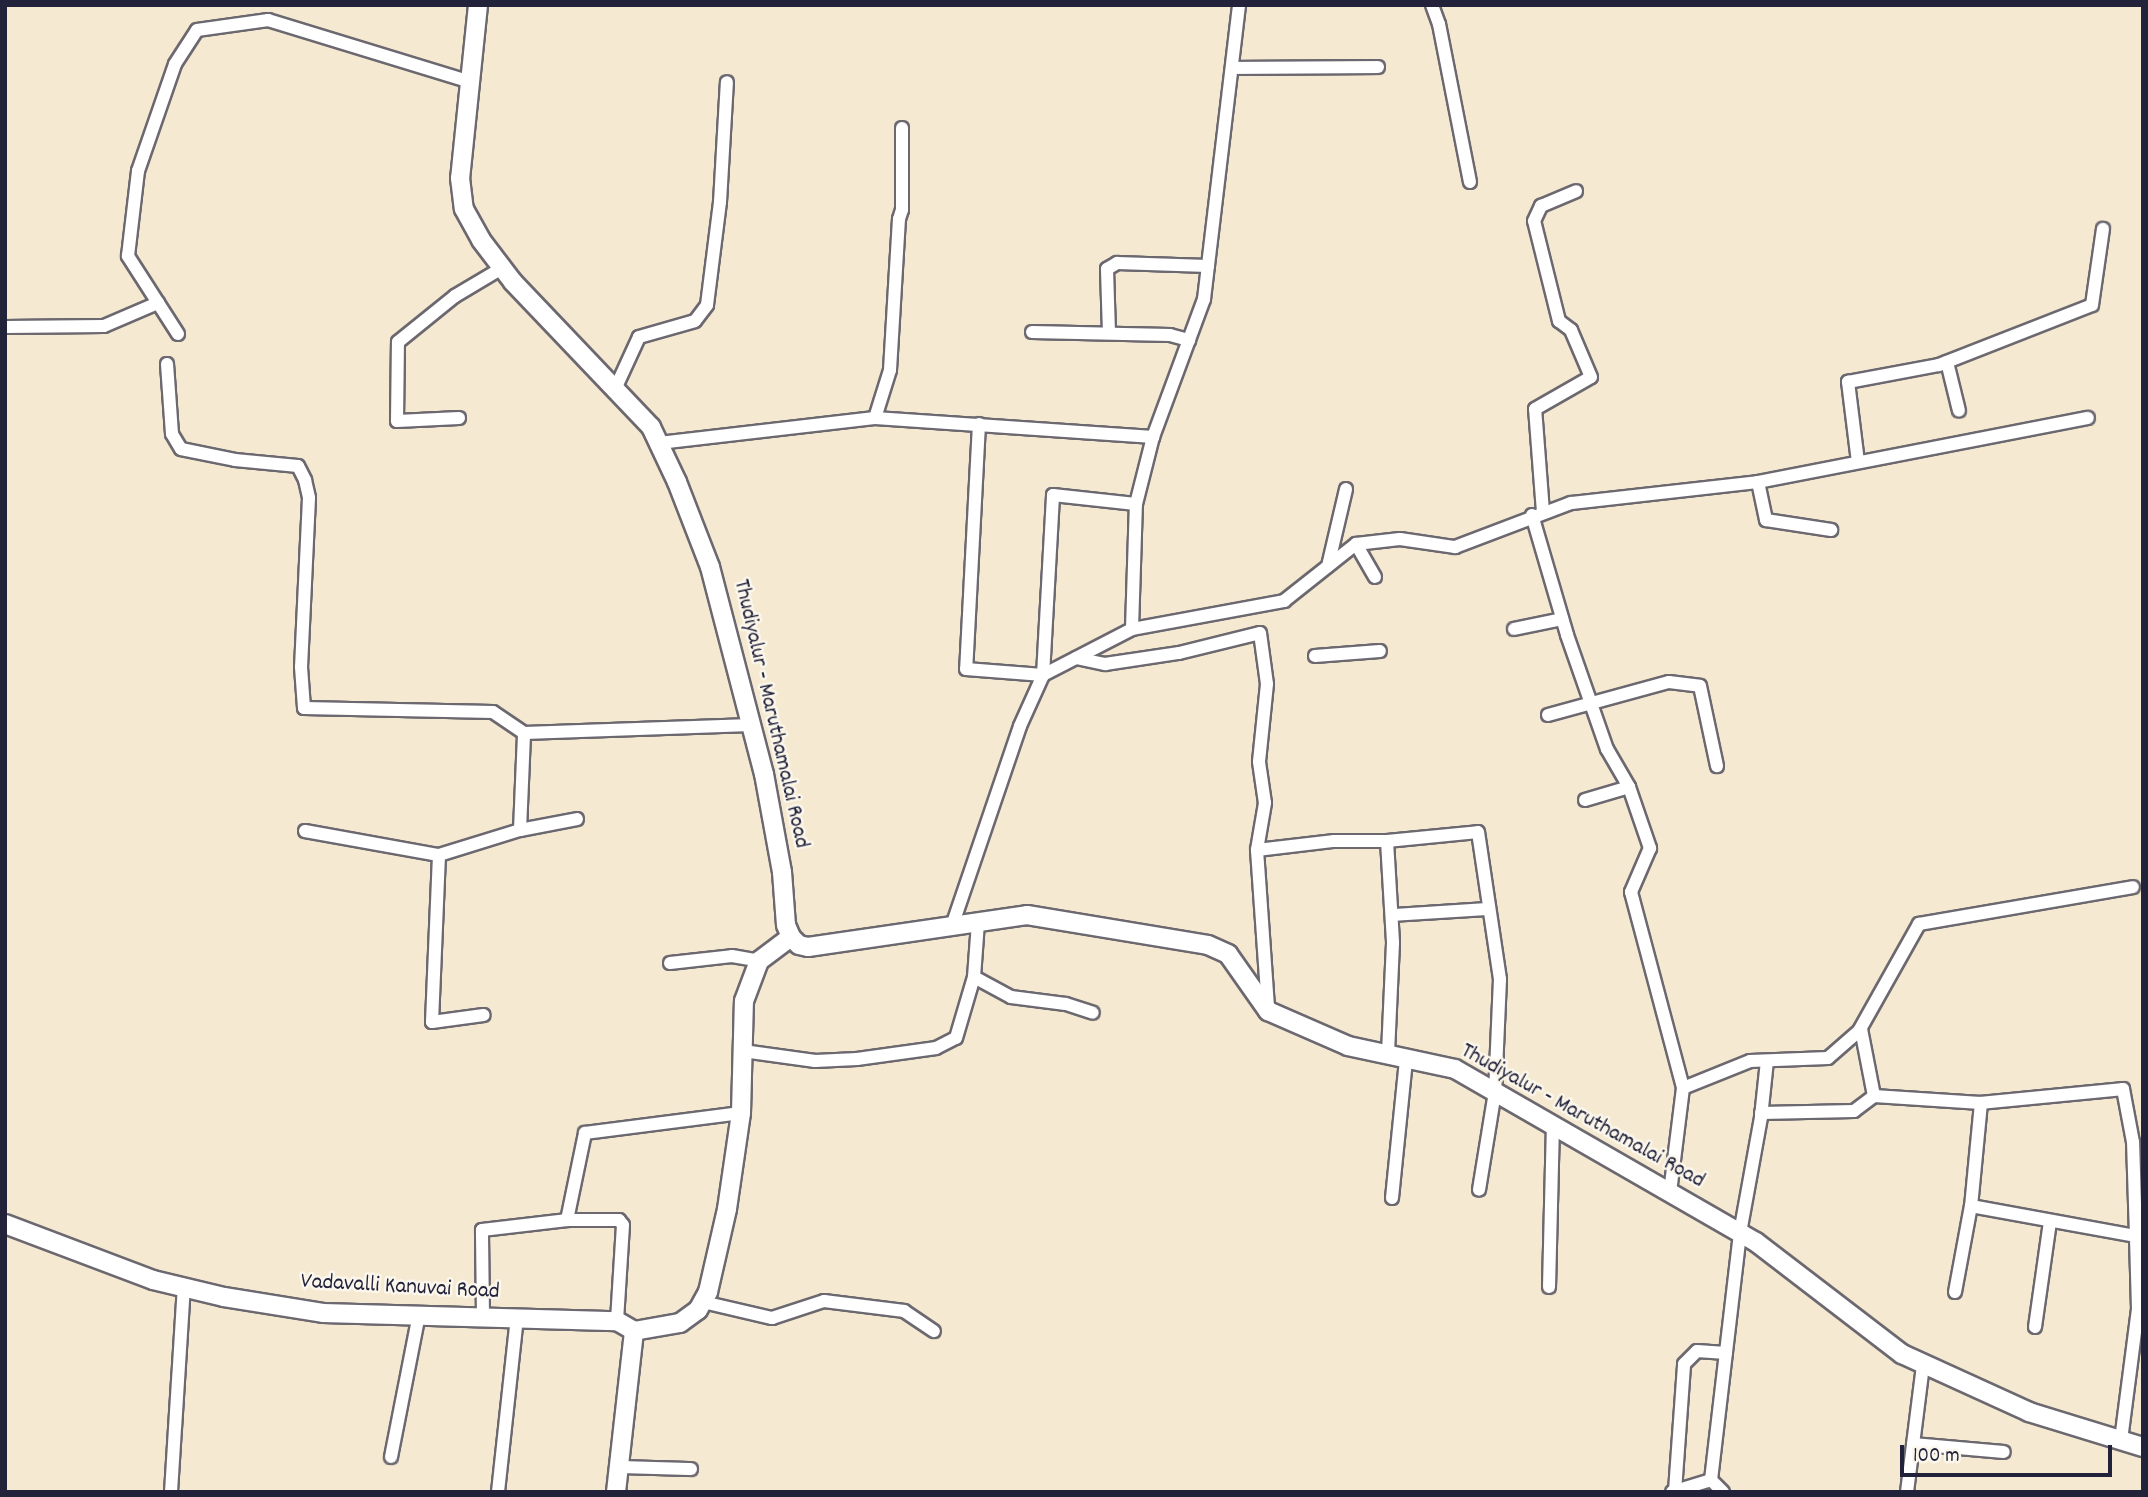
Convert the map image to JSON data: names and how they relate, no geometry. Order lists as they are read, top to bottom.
{
  "streets": {
    "main road": ["Thudiyalur - Maruthamalai Road", "Vadavalli Kanuvai Road"]
  },
  "scale_bar": "100 m"
}
